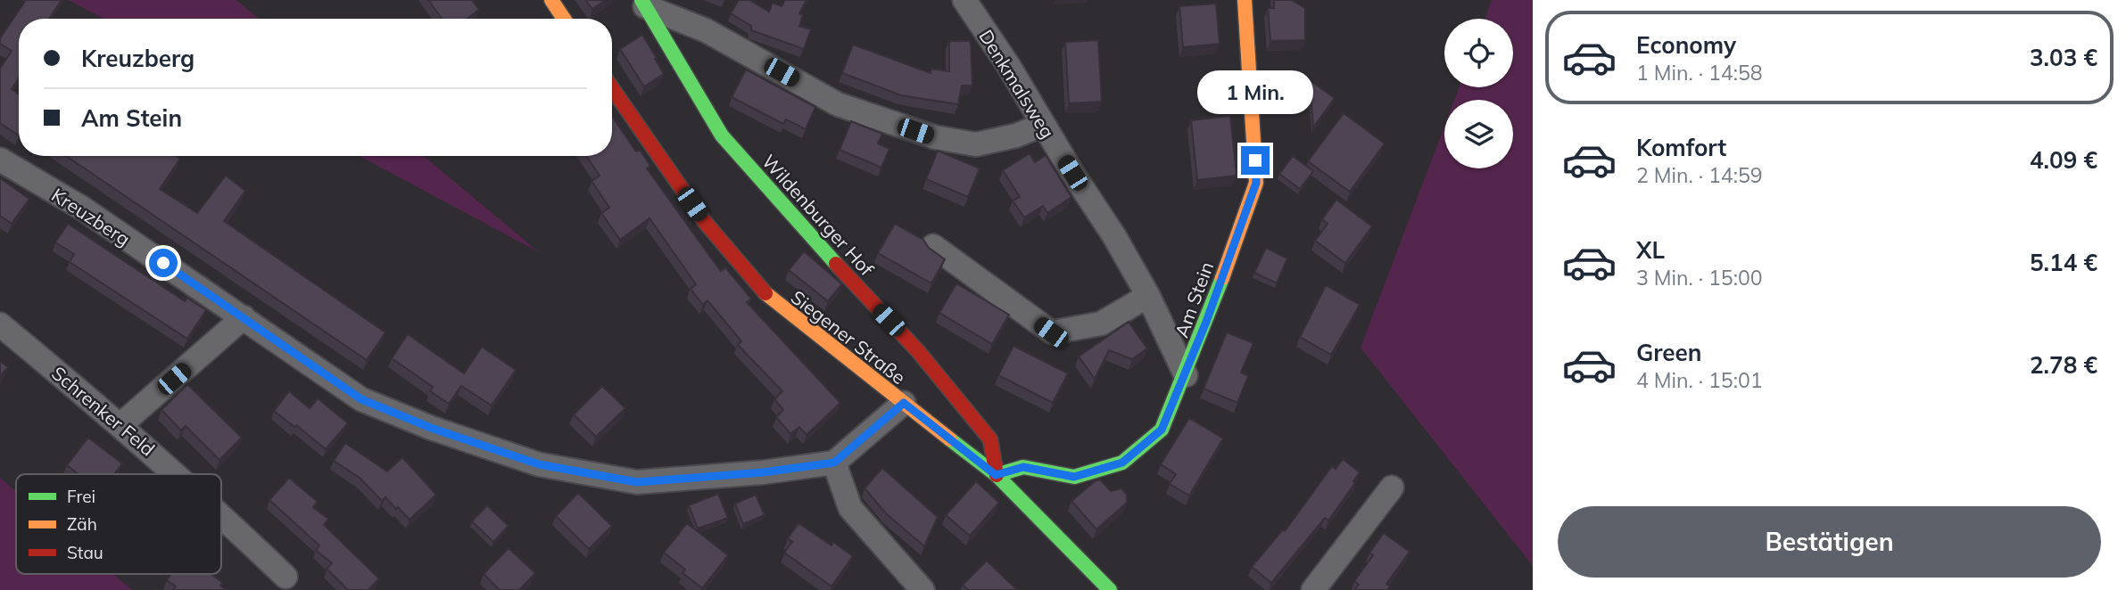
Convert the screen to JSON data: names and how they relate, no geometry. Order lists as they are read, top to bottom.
{
  "streets": {
    "street": [
      "Denkmalsweg",
      "Wildenburger Hof",
      "Kreuzberg",
      "Am Stein",
      "Siegener Straße",
      "Schrenker Feld"
    ]
  },
  "crossings": [
    ["Denkmalsweg", "Am Stein"],
    ["Wildenburger Hof", "Am Stein"],
    ["Wildenburger Hof", "Siegener Straße"],
    ["Am Stein", "Siegener Straße"]
  ],
  "legend": ["Frei", "Zäh", "Stau"],
  "page": {
    "list": [
      {
        "name": "Economy",
        "note": "1 Min. · 14:58",
        "value": "3.03 €"
      },
      {
        "name": "Komfort",
        "note": "2 Min. · 14:59",
        "value": "4.09 €"
      },
      {
        "name": "XL",
        "note": "3 Min. · 15:00",
        "value": "5.14 €"
      },
      {
        "name": "Green",
        "note": "4 Min. · 15:01",
        "value": "2.78 €"
      }
    ],
    "banner": ["Kreuzberg", "Am Stein"],
    "bubble": "1 Min.",
    "buttons": "Bestätigen"
  }
}
